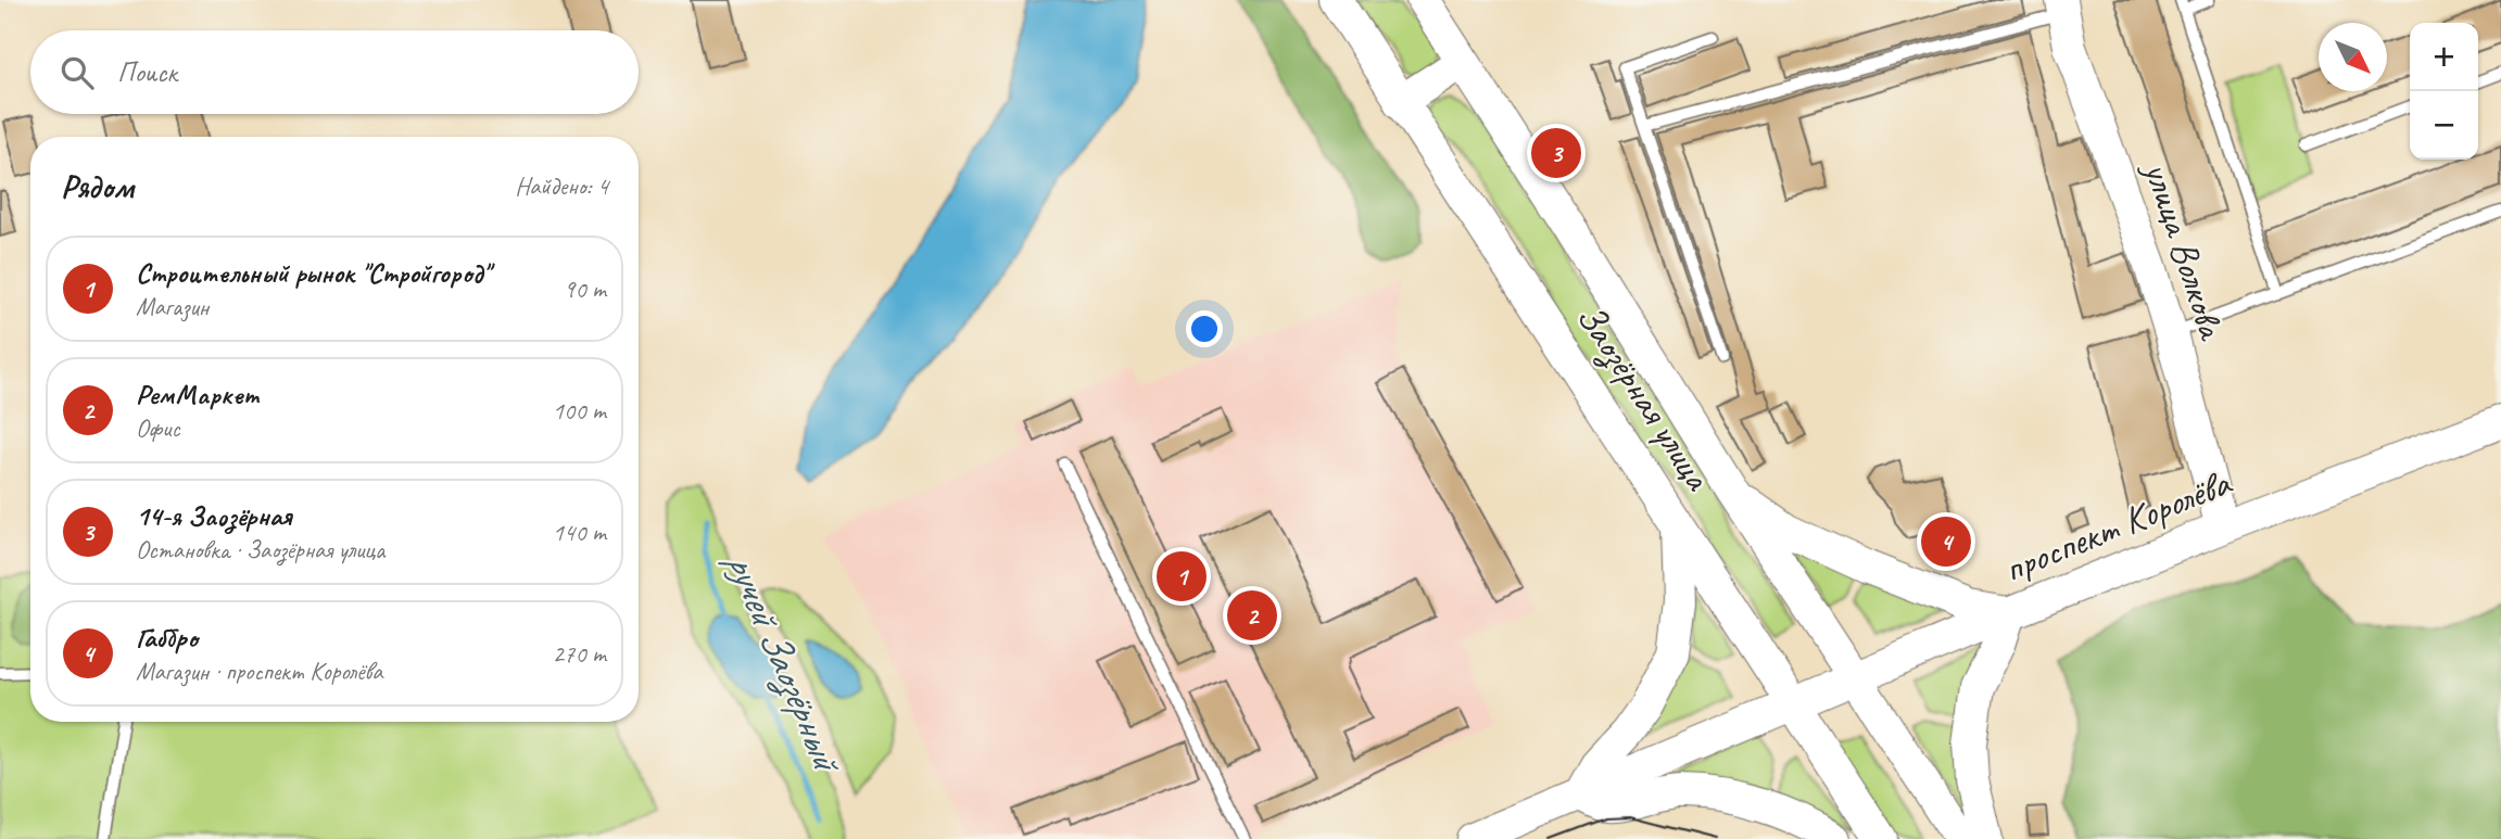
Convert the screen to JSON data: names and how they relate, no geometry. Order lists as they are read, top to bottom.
{
  "streets": {
    "main road": ["улица Волкова", "Заозёрная улица", "проспект Королёва"]
  },
  "crossings": [
    ["улица Волкова", "проспект Королёва"],
    ["Заозёрная улица", "проспект Королёва"]
  ],
  "water": ["ручей Заозёрный"],
  "north": "bottom right",
  "page": {
    "map_buttons": ["+", "−"],
    "search": "Поиск",
    "pins": [
      "3",
      "4",
      "1",
      "2"
    ],
    "heading": ["Рядом", "Найдено: 4"],
    "list": [
      {
        "mark": "1",
        "name": "Строительный рынок \"Стройгород\"",
        "note": "Магазин",
        "value": "90 m"
      },
      {
        "mark": "2",
        "name": "РемМаркет",
        "note": "Офис",
        "value": "100 m"
      },
      {
        "mark": "3",
        "name": "14-я Заозёрная",
        "note": "Остановка · Заозёрная улица",
        "value": "140 m"
      },
      {
        "mark": "4",
        "name": "Габбро",
        "note": "Магазин · проспект Королёва",
        "value": "270 m"
      }
    ]
  }
}
